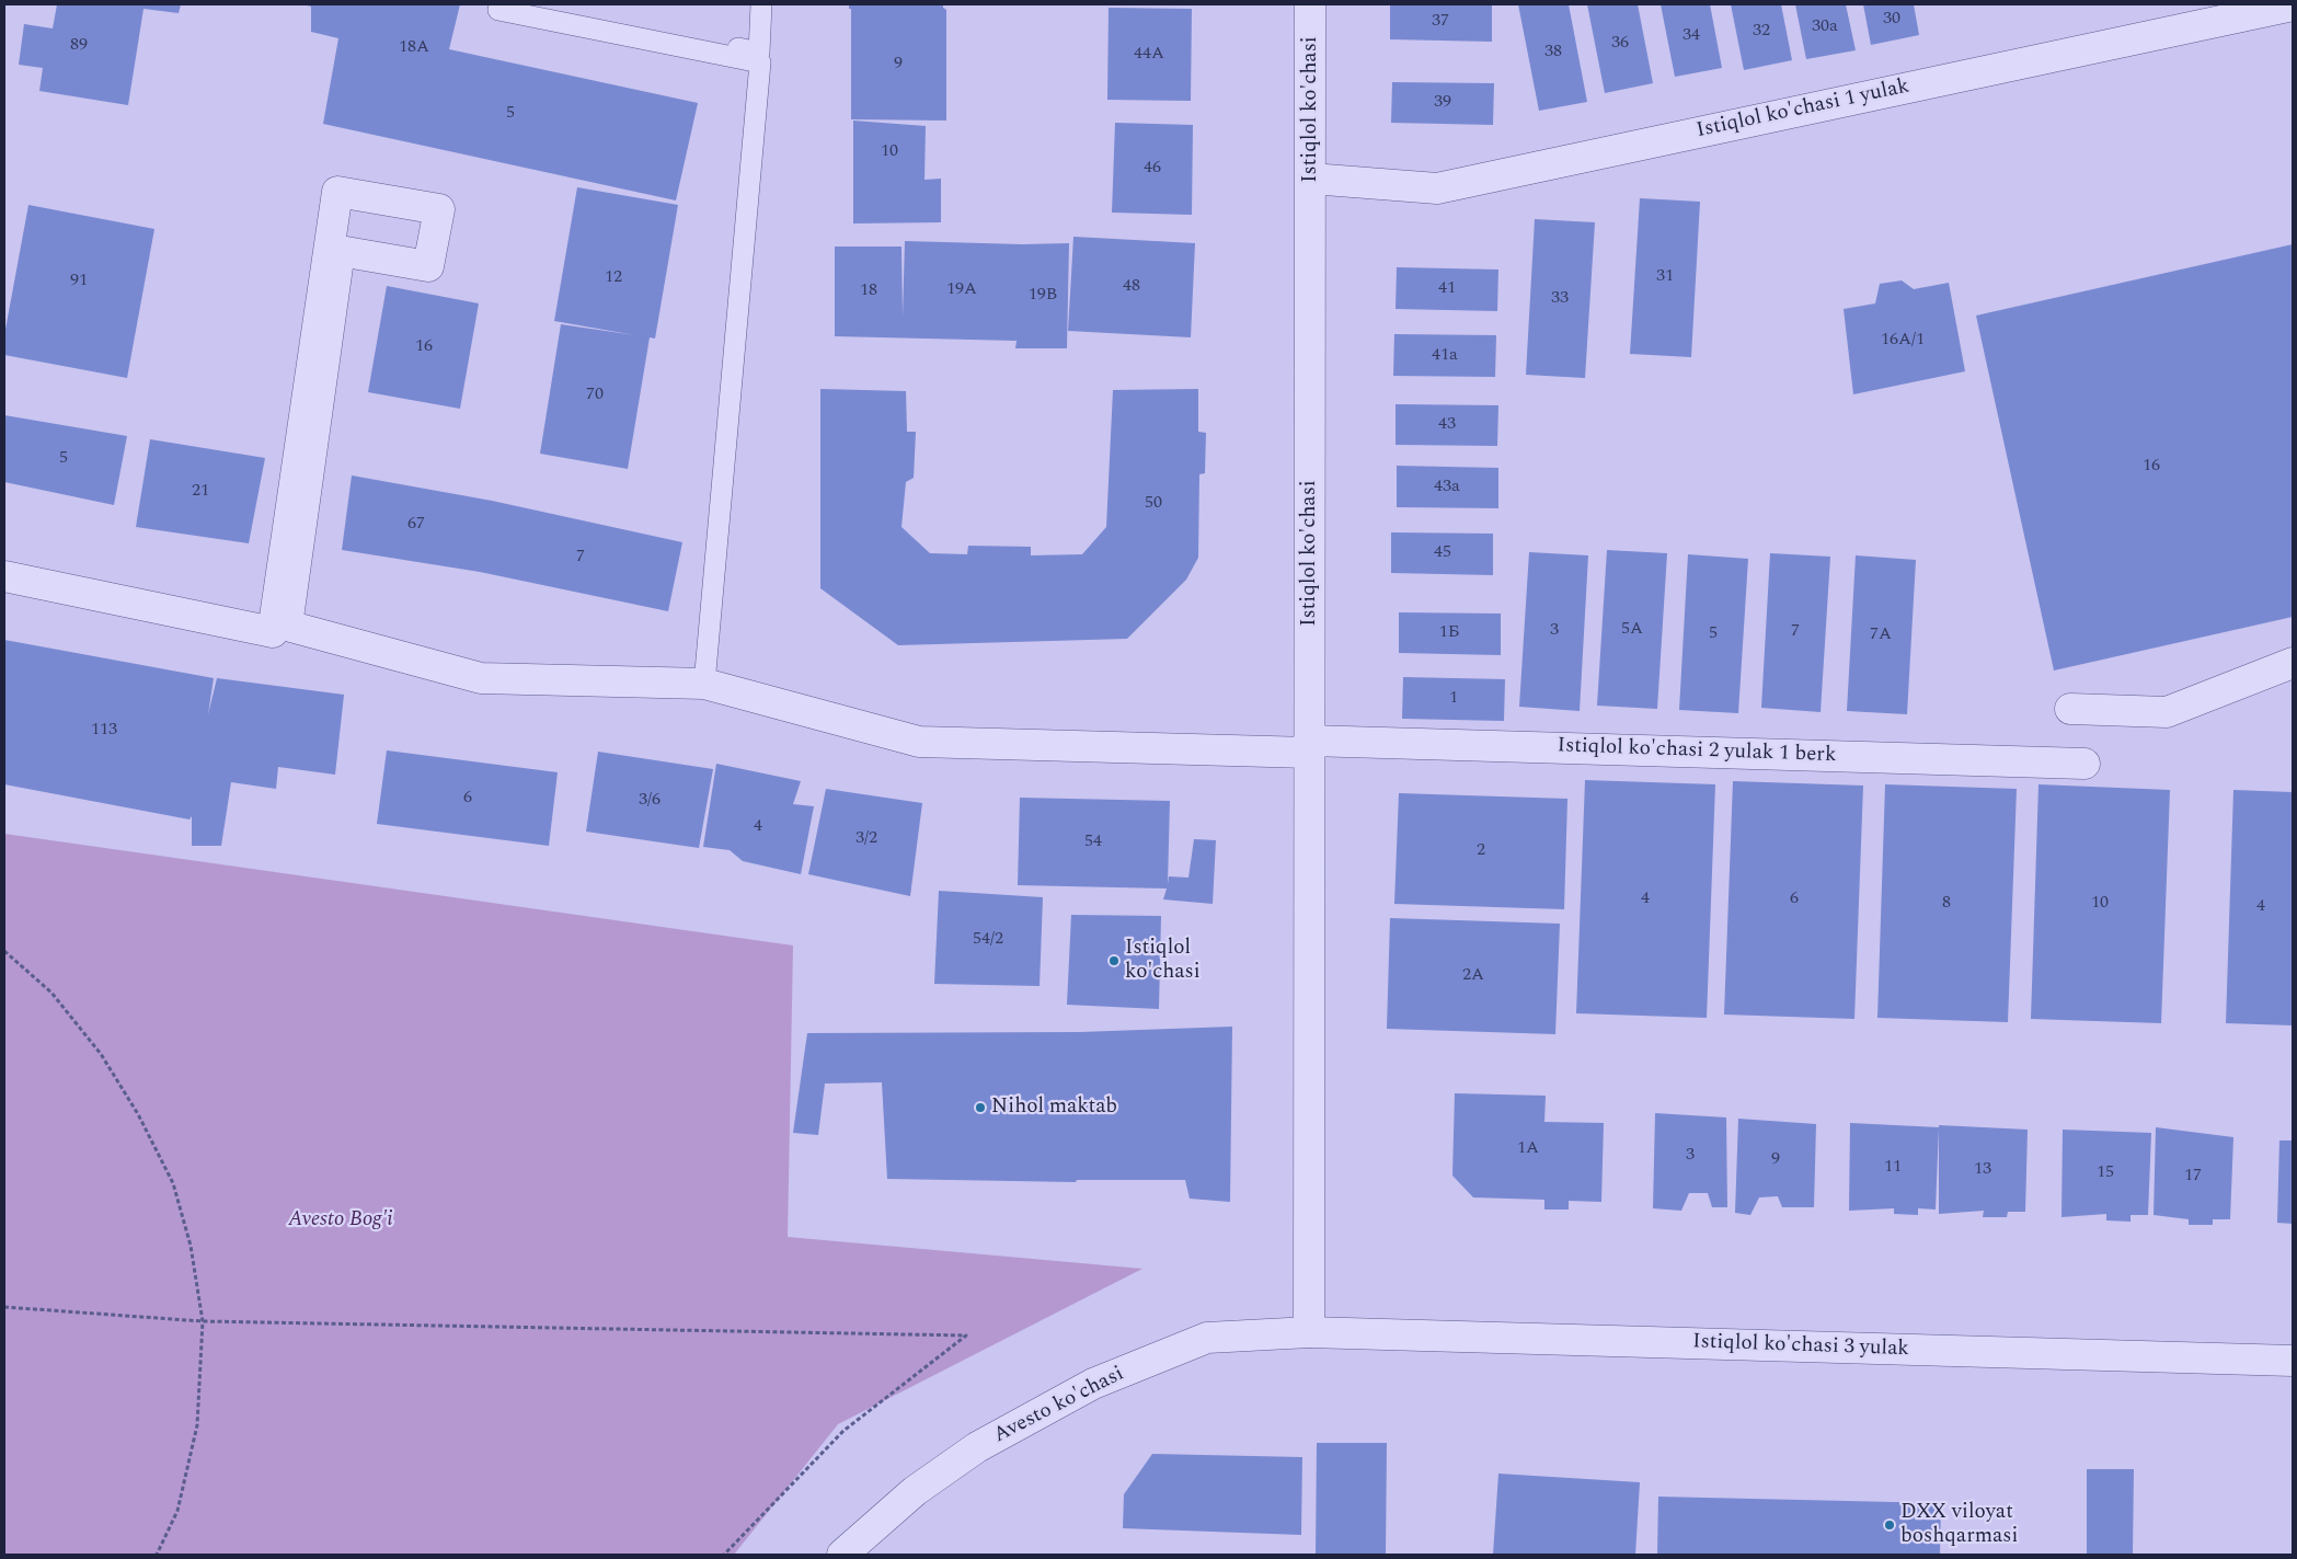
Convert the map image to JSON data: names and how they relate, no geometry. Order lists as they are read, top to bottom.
{
  "streets": {
    "street": [
      "Istiqlol ko'chasi",
      "Istiqlol ko'chasi 1 yulak",
      "Istiqlol ko'chasi 2 yulak 1 berk",
      "Istiqlol ko'chasi 3 yulak",
      "Avesto ko'chasi"
    ]
  },
  "crossings": [
    ["Istiqlol ko'chasi", "Istiqlol ko'chasi 1 yulak"],
    ["Istiqlol ko'chasi", "Istiqlol ko'chasi 2 yulak 1 berk"],
    ["Istiqlol ko'chasi", "Istiqlol ko'chasi 3 yulak"],
    ["Istiqlol ko'chasi", "Avesto ko'chasi"],
    ["Istiqlol ko'chasi 3 yulak", "Avesto ko'chasi"]
  ],
  "parks": ["Avesto Bog'i"],
  "places": ["Istiqlol ko'chasi", "Nihol maktab", "DXX viloyat boshqarmasi"],
  "house_numbers": [
    "30",
    "37",
    "30a",
    "32",
    "34",
    "36",
    "89",
    "18А",
    "38",
    "44А",
    "9",
    "39",
    "5",
    "10",
    "46",
    "31",
    "12",
    "91",
    "48",
    "41",
    "19A",
    "18",
    "19B",
    "33",
    "16A/1",
    "16",
    "41a",
    "70",
    "43",
    "5",
    "16",
    "43a",
    "21",
    "50",
    "67",
    "45",
    "7",
    "5A",
    "3",
    "7",
    "1Б",
    "5",
    "7A",
    "1",
    "113",
    "6",
    "3/6",
    "4",
    "3/2",
    "54",
    "2",
    "4",
    "6",
    "8",
    "10",
    "4",
    "54/2",
    "2A",
    "1A",
    "3",
    "9",
    "11",
    "13",
    "15",
    "17"
  ]
}
